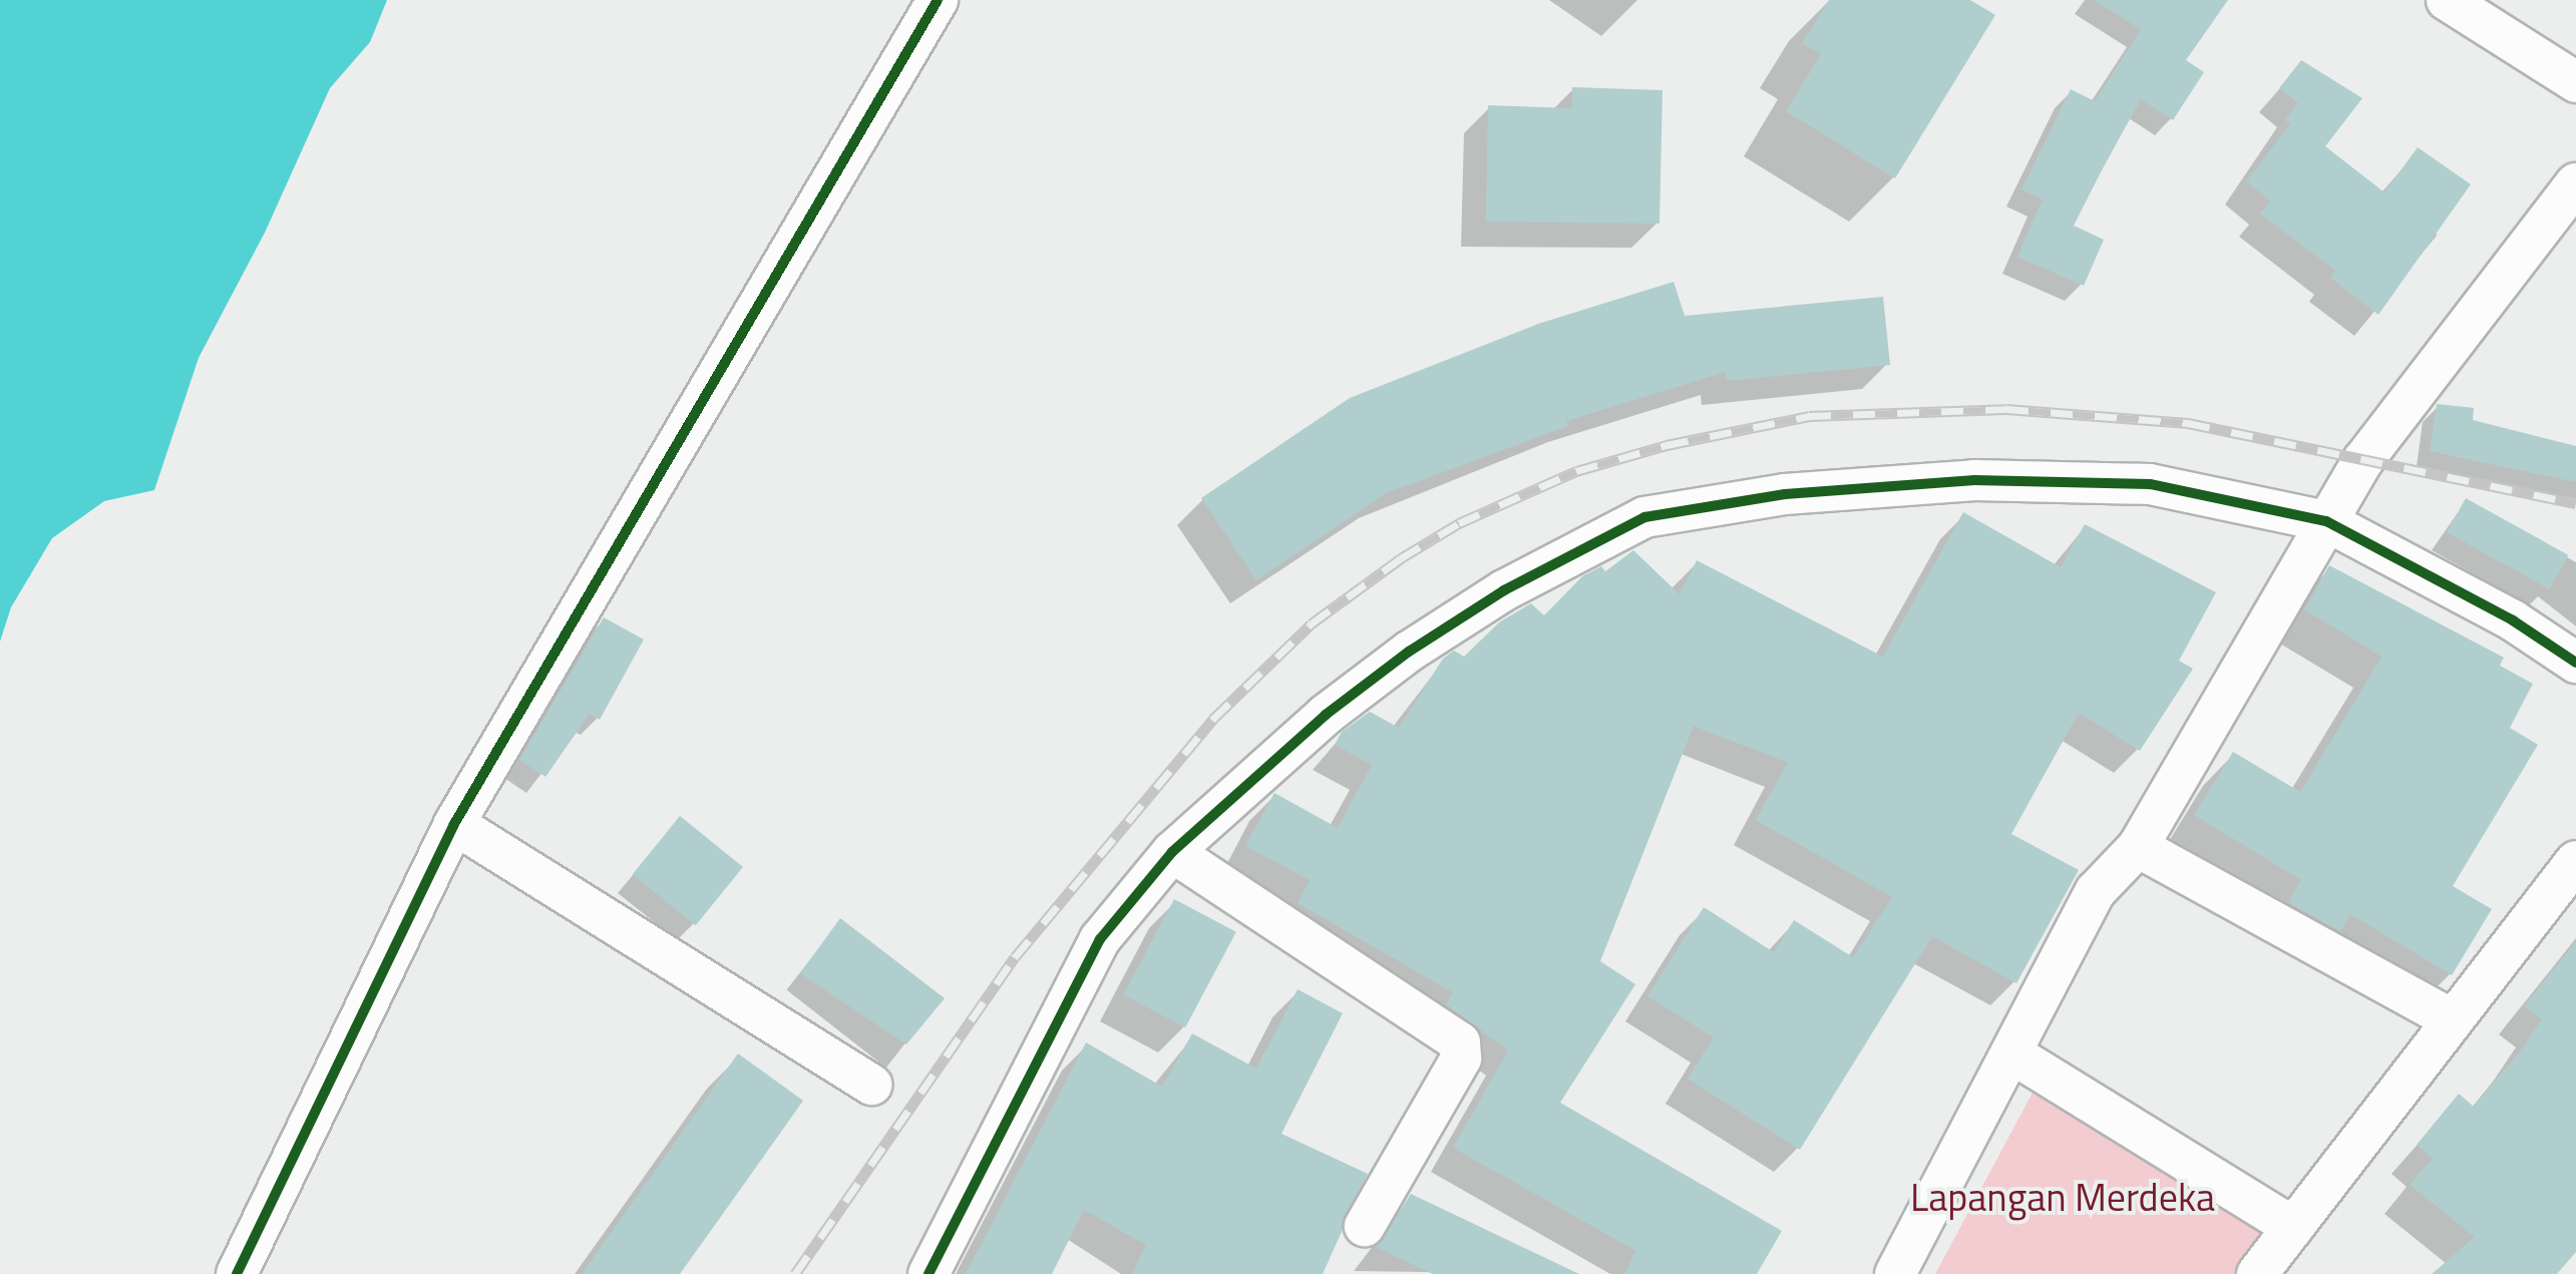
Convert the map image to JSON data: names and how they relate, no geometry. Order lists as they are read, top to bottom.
{
  "parks": ["Lapangan Merdeka"]
}
